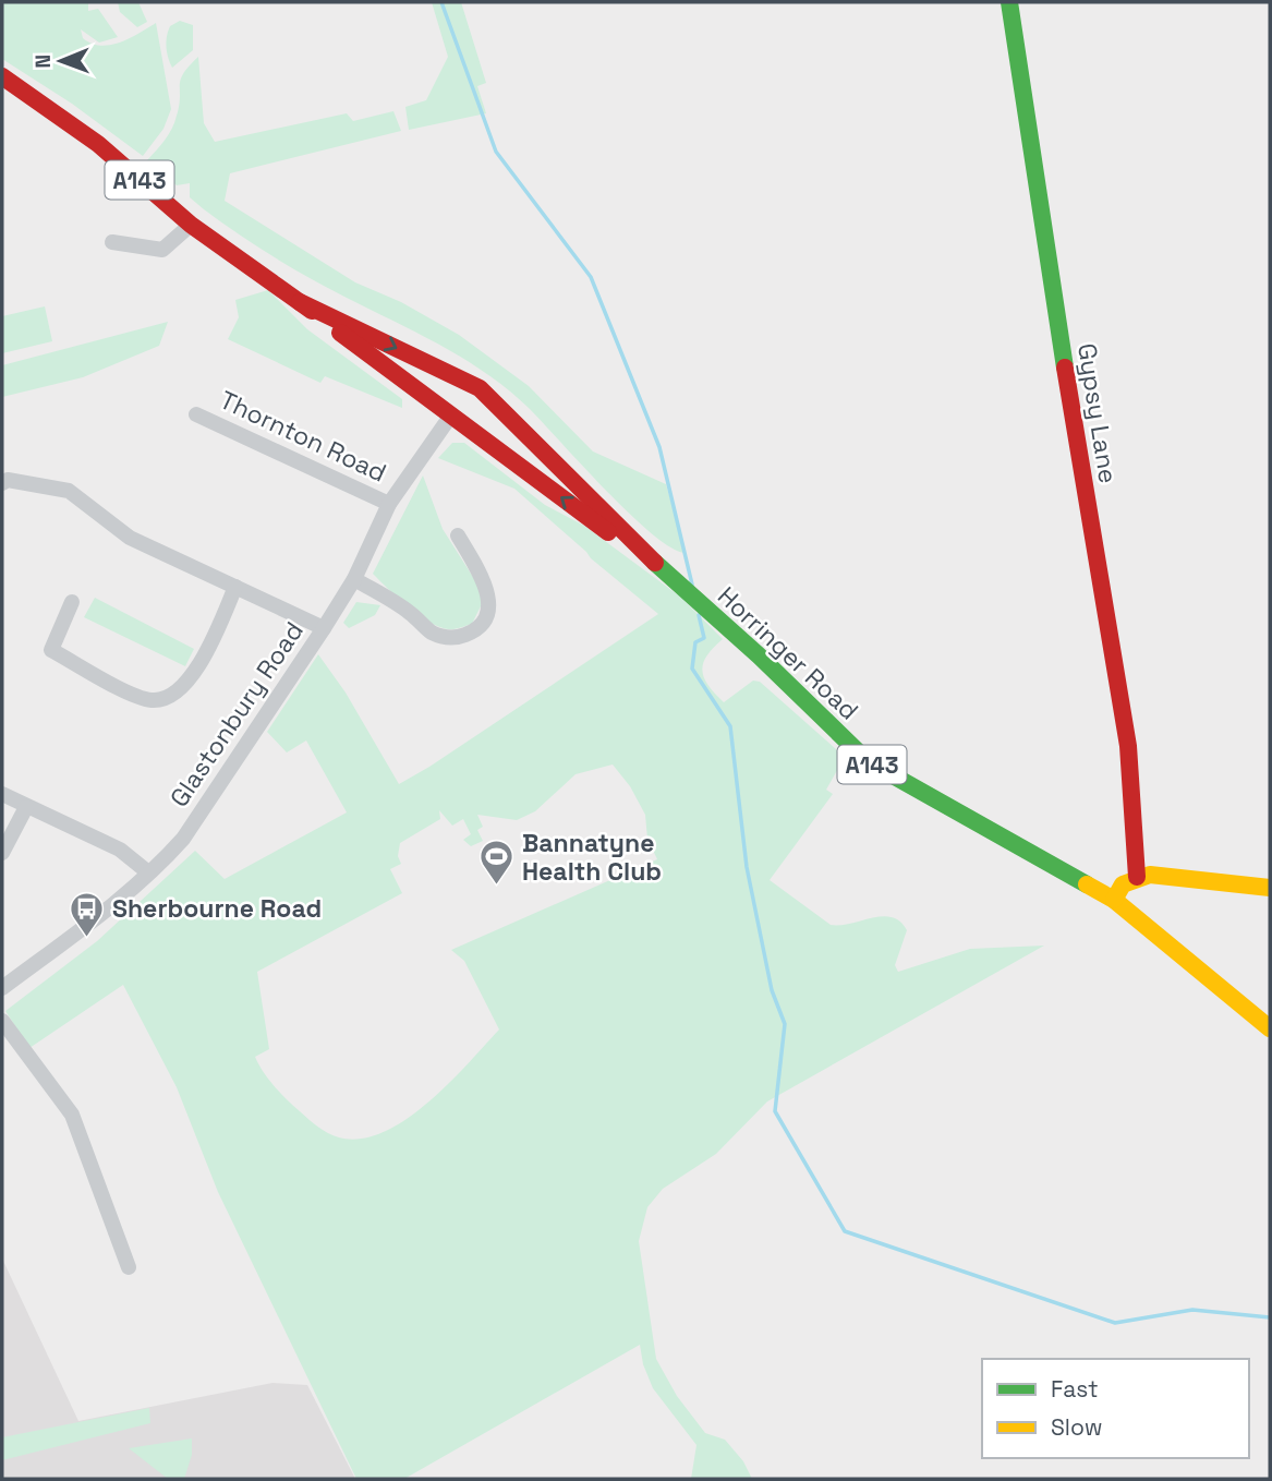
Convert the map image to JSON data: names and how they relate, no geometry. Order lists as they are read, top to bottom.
{
  "streets": {
    "main road": ["A143", "Gypsy Lane", "Horringer Road"],
    "street": ["Thornton Road", "Glastonbury Road"]
  },
  "crossings": [
    ["A143", "Horringer Road"],
    ["Thornton Road", "Glastonbury Road"],
    ["Horringer Road", "Glastonbury Road"]
  ],
  "places": {
    "sports": ["Bannatyne Health Club"],
    "bus stop": ["Sherbourne Road"]
  },
  "legend": ["Fast", "Slow"],
  "north": "left"
}
